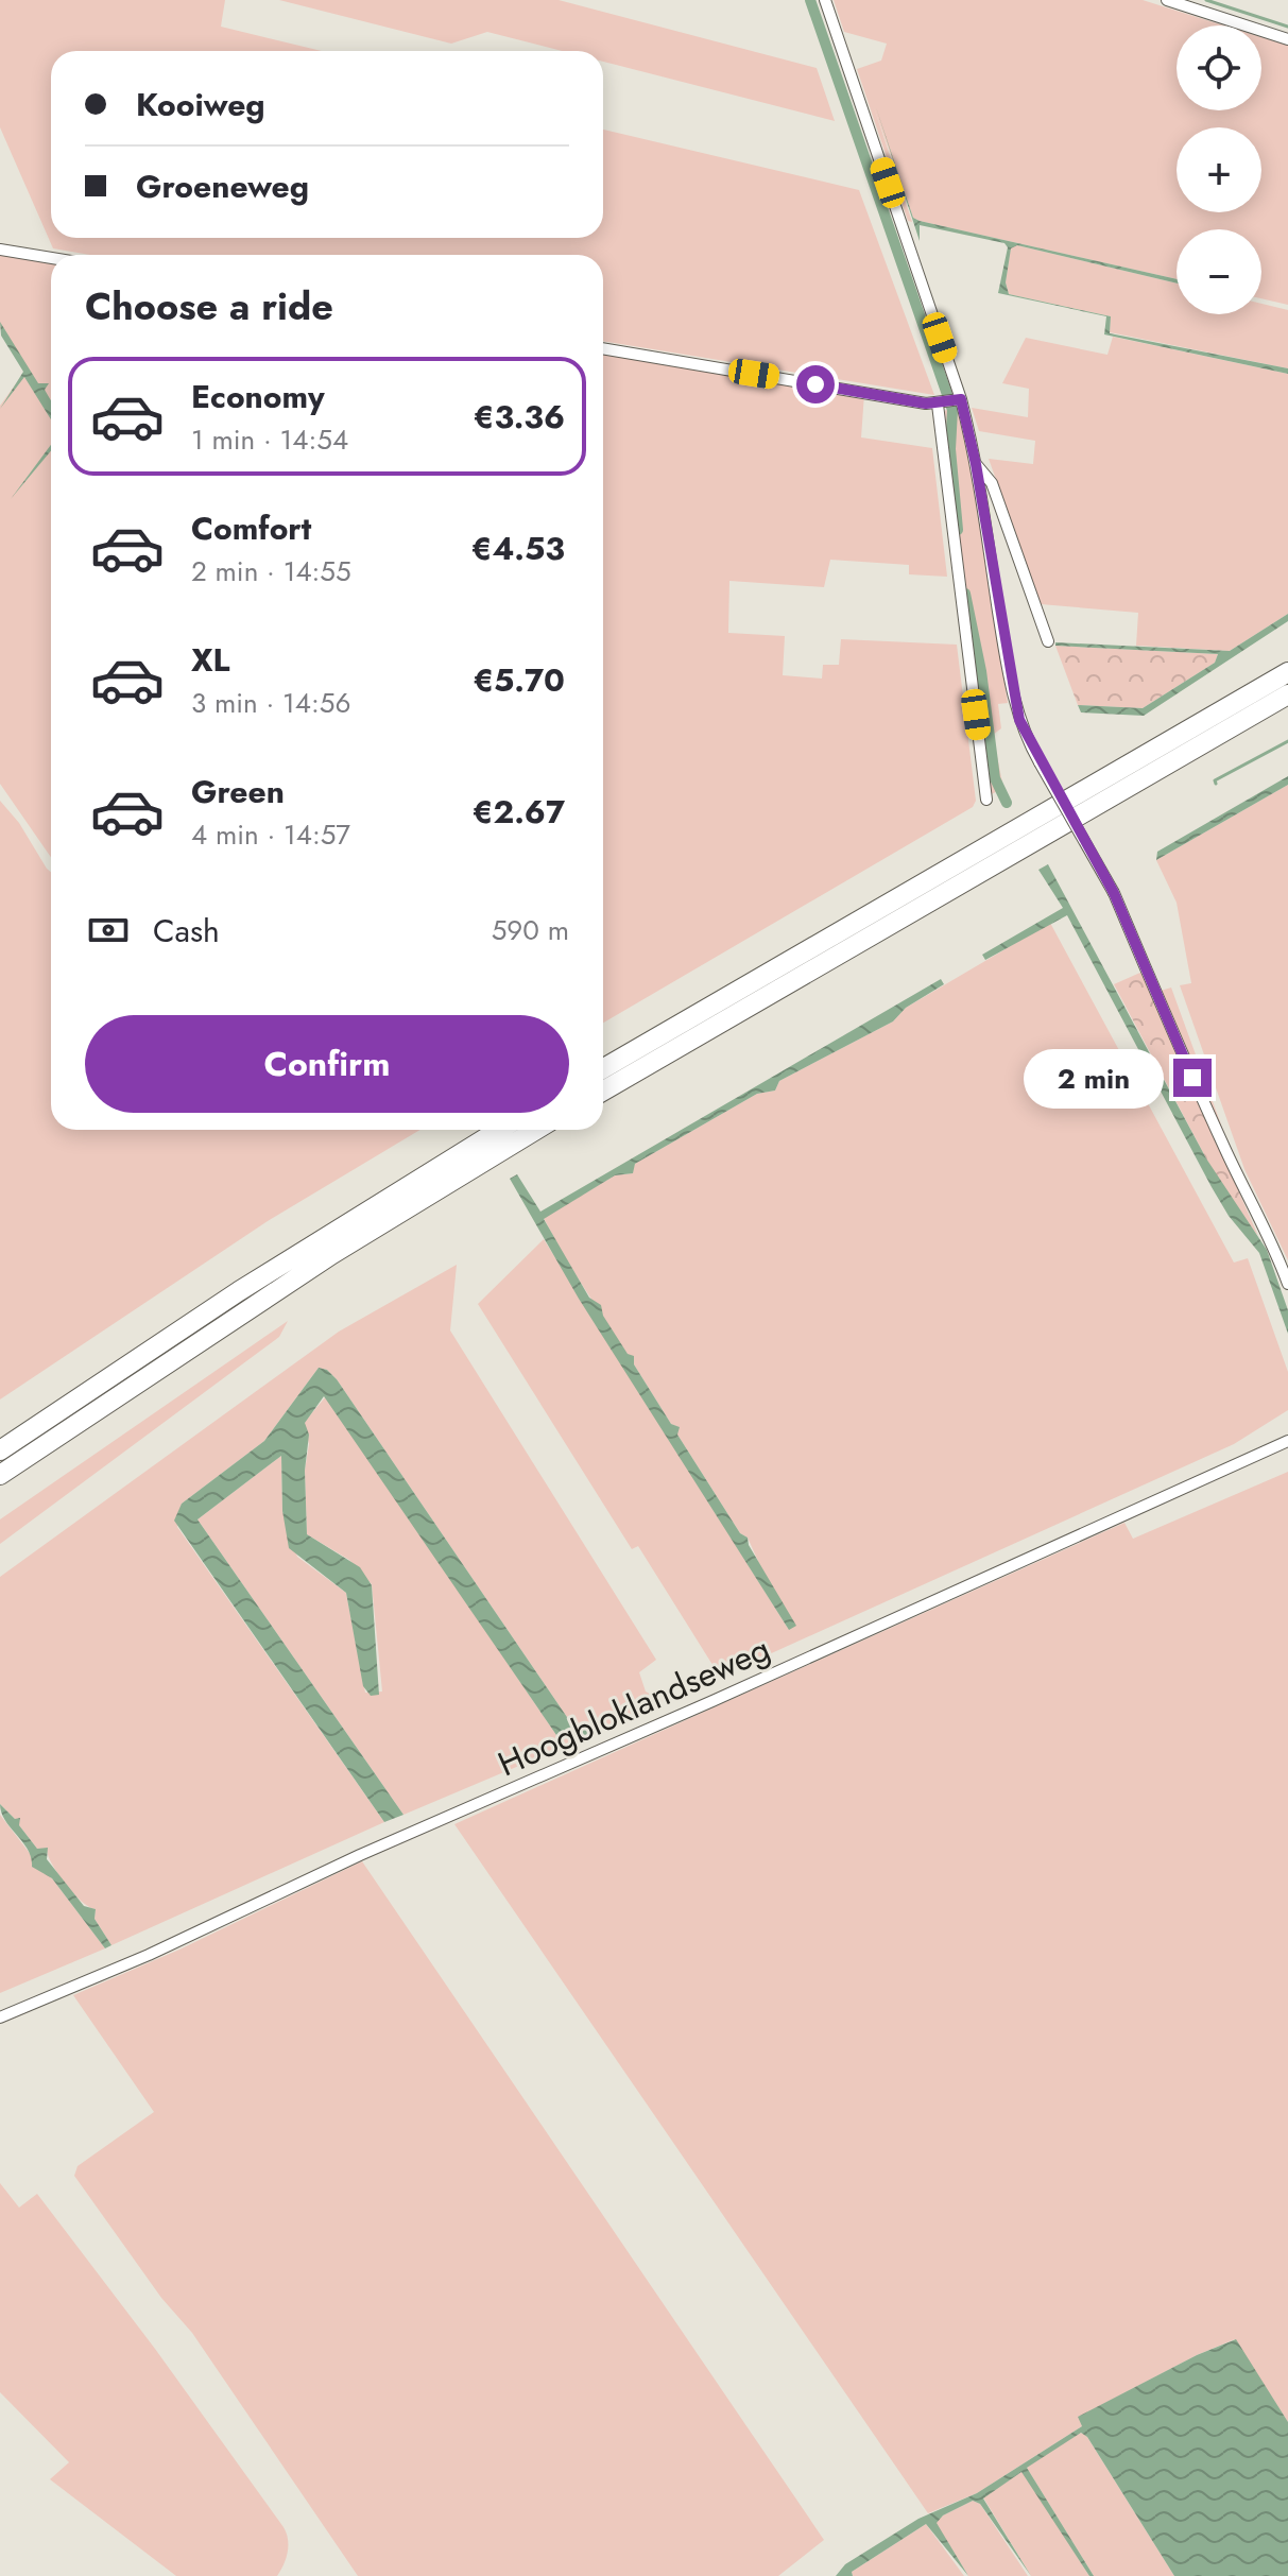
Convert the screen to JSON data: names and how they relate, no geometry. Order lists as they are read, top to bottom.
{
  "streets": {
    "street": ["Hoogbloklandseweg"]
  },
  "page": {
    "map_buttons": ["+", "−"],
    "banner": ["Kooiweg", "Groeneweg"],
    "heading": "Choose a ride",
    "list": [
      {
        "name": "Economy",
        "note": "1 min · 14:54",
        "value": "€3.36"
      },
      {
        "name": "Comfort",
        "note": "2 min · 14:55",
        "value": "€4.53"
      },
      {
        "name": "XL",
        "note": "3 min · 14:56",
        "value": "€5.70"
      },
      {
        "name": "Green",
        "note": "4 min · 14:57",
        "value": "€2.67"
      }
    ],
    "pay": ["Cash", "590 m"],
    "buttons": "Confirm",
    "bubble": "2 min"
  }
}
